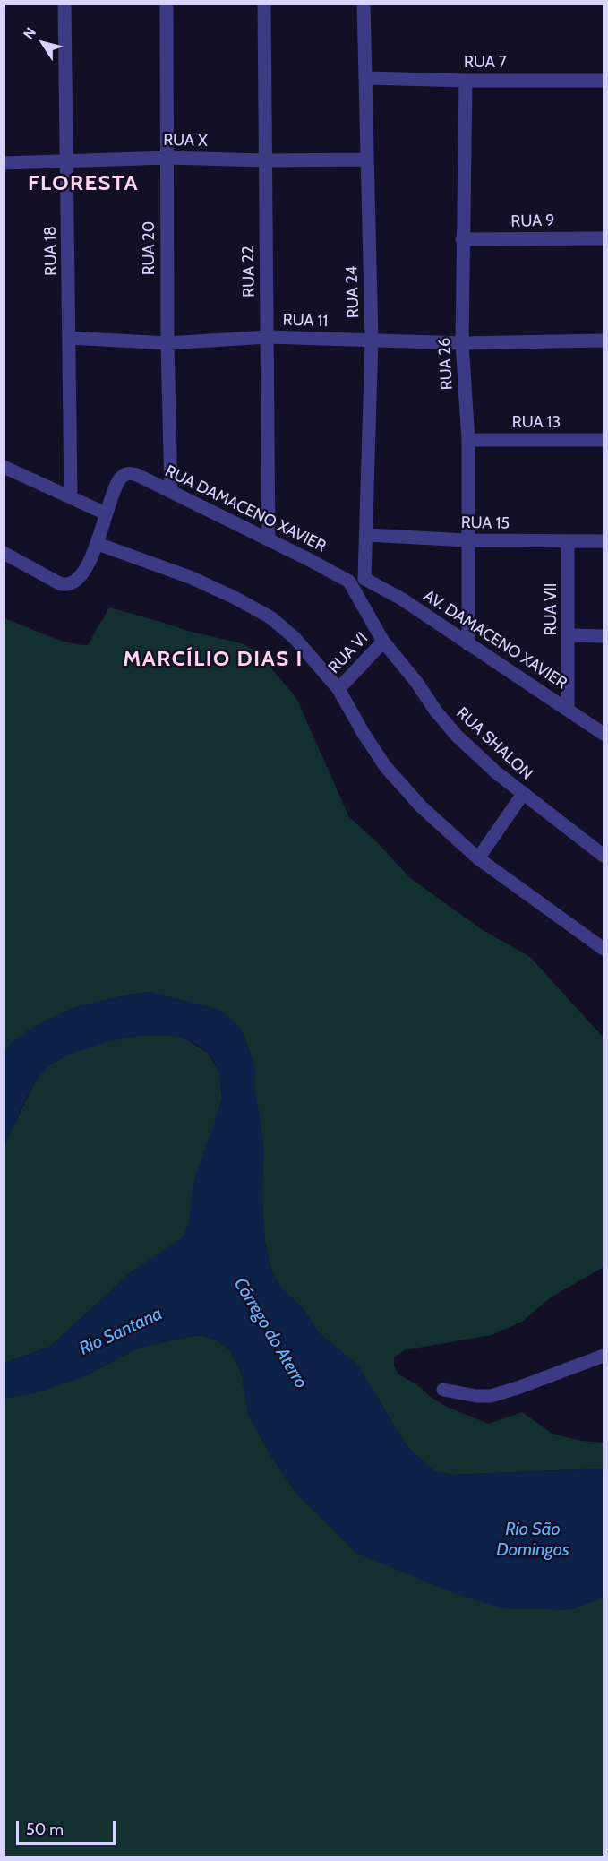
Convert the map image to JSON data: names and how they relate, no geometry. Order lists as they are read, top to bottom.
{
  "streets": {
    "street": [
      "RUA 7",
      "RUA X",
      "RUA 9",
      "RUA 20",
      "RUA 18",
      "RUA 22",
      "RUA 24",
      "RUA 11",
      "RUA 26",
      "RUA 13",
      "RUA DAMACENO XAVIER",
      "RUA 15",
      "RUA VII",
      "AV. DAMACENO XAVIER",
      "RUA VI",
      "RUA SHALON"
    ]
  },
  "crossings": [
    ["RUA 7", "RUA 24"],
    ["RUA 7", "RUA 26"],
    ["RUA X", "RUA 20"],
    ["RUA X", "RUA 18"],
    ["RUA X", "RUA 22"],
    ["RUA X", "RUA 24"],
    ["RUA 9", "RUA 26"],
    ["RUA 20", "RUA 11"],
    ["RUA 20", "RUA DAMACENO XAVIER"],
    ["RUA 18", "RUA 11"],
    ["RUA 22", "RUA 11"],
    ["RUA 22", "RUA DAMACENO XAVIER"],
    ["RUA 24", "RUA 11"],
    ["RUA 24", "RUA 15"],
    ["RUA 24", "AV. DAMACENO XAVIER"],
    ["RUA 11", "RUA 26"],
    ["RUA 26", "RUA 13"],
    ["RUA 26", "RUA 15"],
    ["RUA 26", "AV. DAMACENO XAVIER"],
    ["RUA DAMACENO XAVIER", "RUA SHALON"],
    ["RUA 15", "RUA VII"],
    ["RUA VII", "AV. DAMACENO XAVIER"],
    ["RUA VI", "RUA SHALON"]
  ],
  "districts": ["FLORESTA", "MARCÍLIO DIAS I"],
  "water": ["Rio Santana", "Córrego do Aterro", "Rio São Domingos"],
  "scale_bar": "50 m",
  "north": "top left"
}
